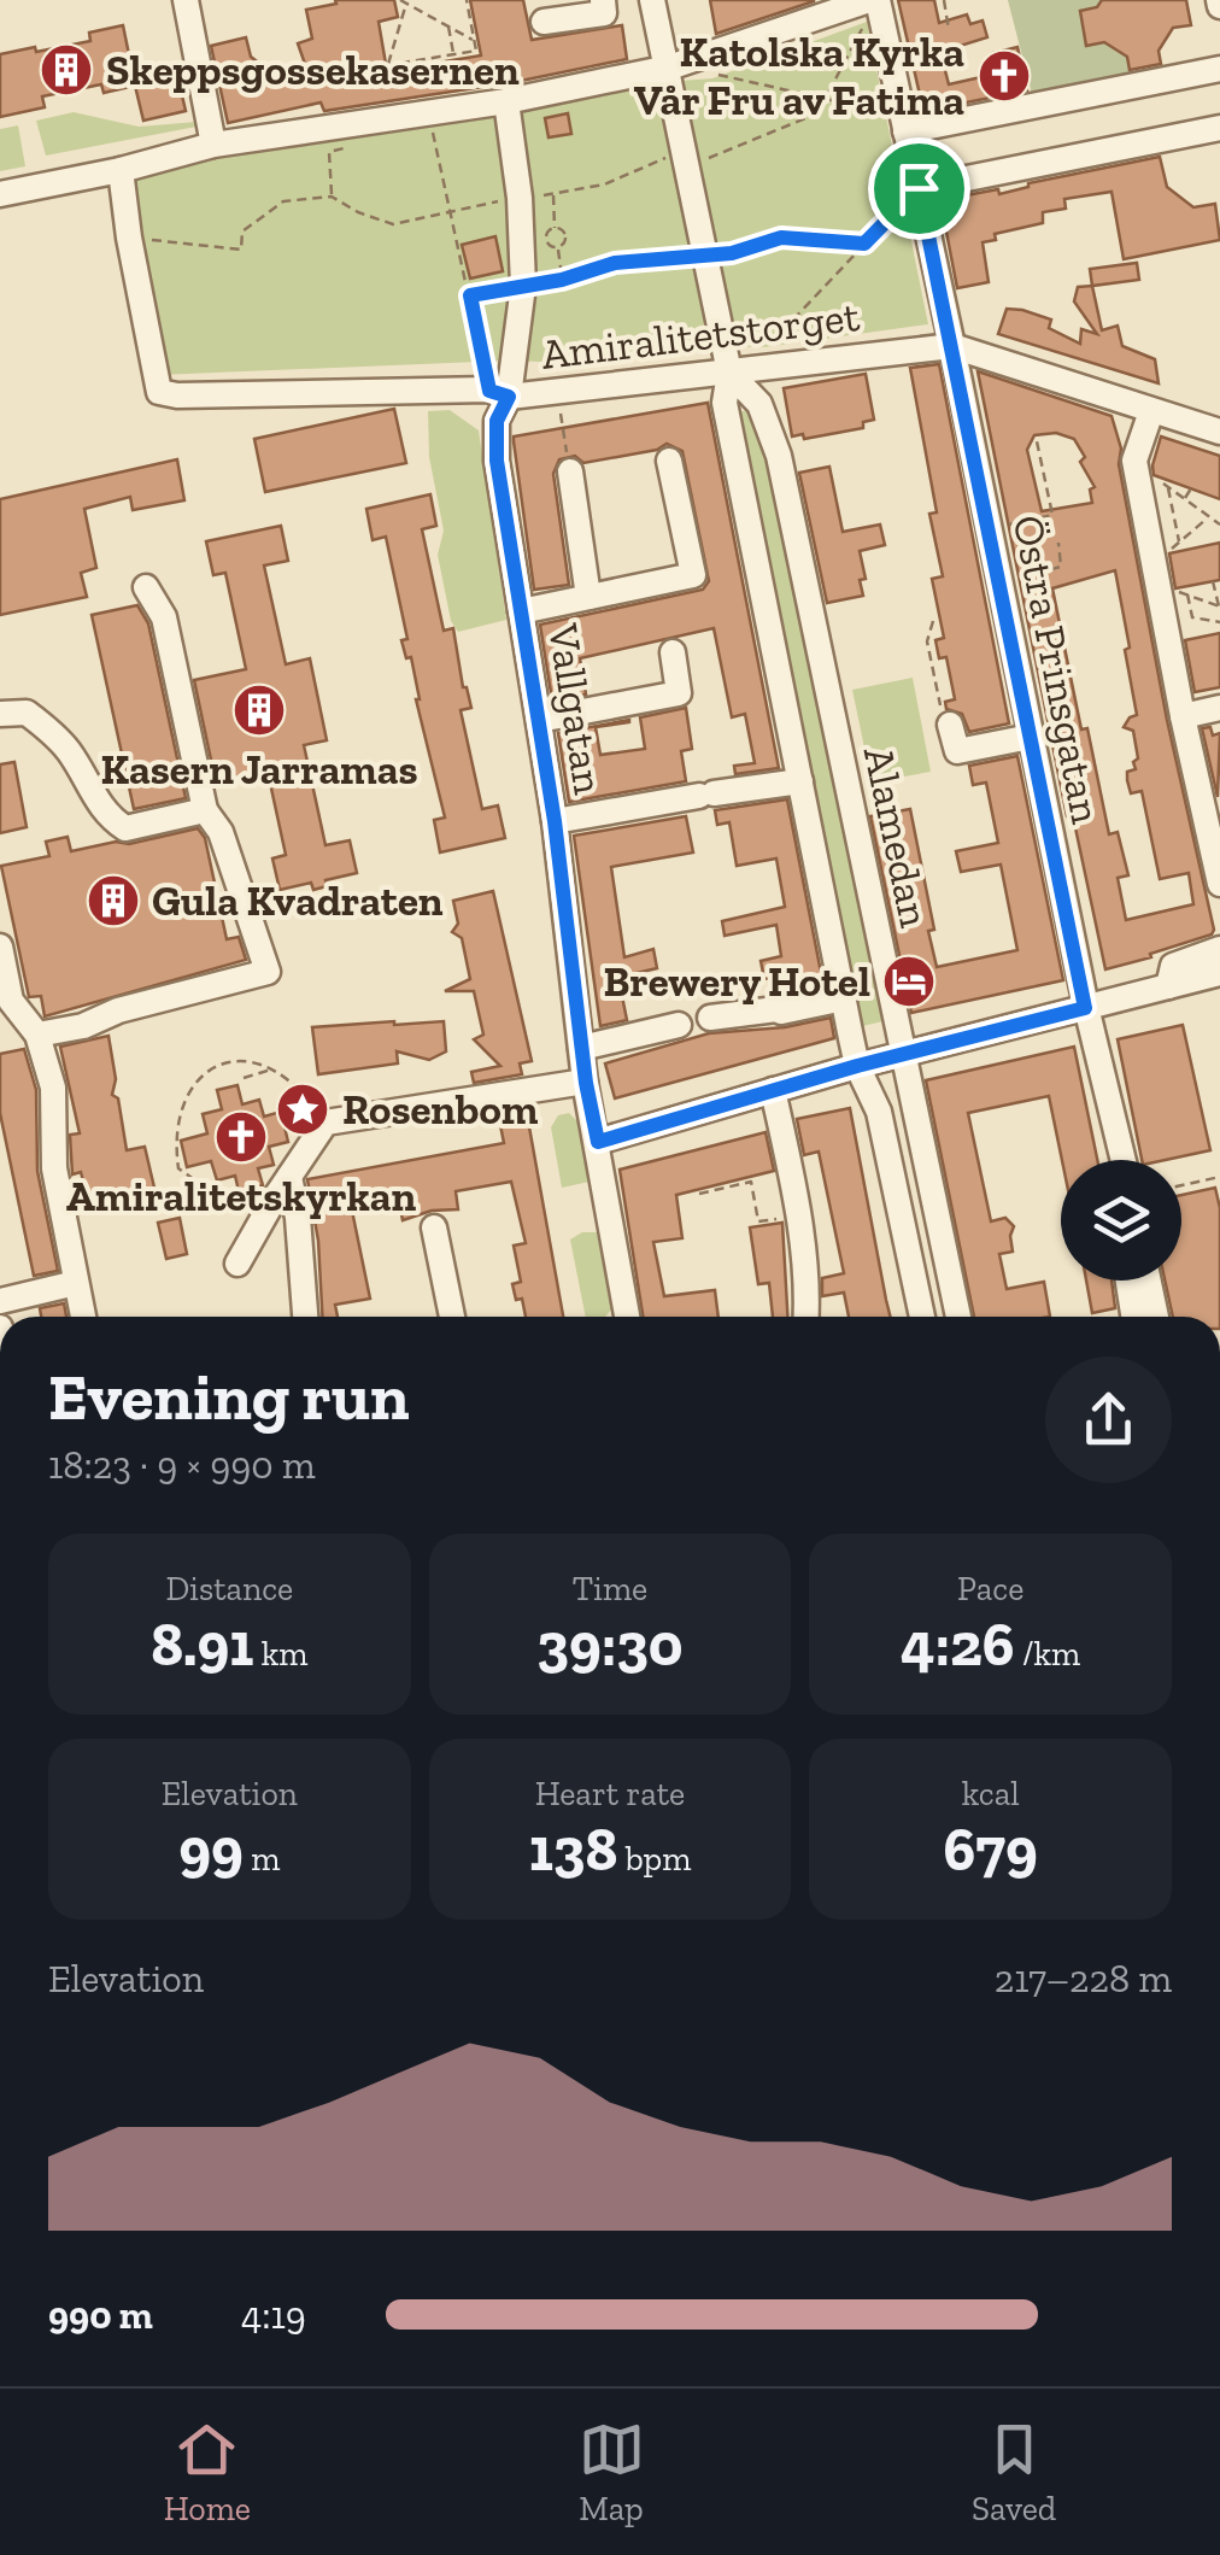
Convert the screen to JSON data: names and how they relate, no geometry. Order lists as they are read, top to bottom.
{
  "streets": {
    "street": [
      "Amiralitetstorget",
      "Östra Prinsgatan",
      "Vallgatan",
      "Alamedan"
    ]
  },
  "crossings": [
    ["Amiralitetstorget", "Östra Prinsgatan"],
    ["Amiralitetstorget", "Vallgatan"],
    ["Amiralitetstorget", "Alamedan"]
  ],
  "places": {
    "building": ["Skeppsgossekasernen", "Kasern Jarramas", "Gula Kvadraten"],
    "church": ["Katolska Kyrka Vår Fru av Fatima", "Amiralitetskyrkan"],
    "hotel": ["Brewery Hotel"],
    "place": ["Rosenbom"]
  },
  "page": {
    "heading": ["Evening run", "18:23 · 9 × 990 m"],
    "stats": [
      ["Distance", "8.91 km"],
      ["Time", "39:30"],
      ["Pace", "4:26 /km"],
      ["Elevation", "99 m"],
      ["Heart rate", "138 bpm"],
      ["kcal", "679"]
    ],
    "chart": ["Elevation", "217–228 m"],
    "list": [
      {
        "name": "990 m",
        "note": "4:19"
      }
    ],
    "tabs": ["Home", "Map", "Saved"]
  }
}
